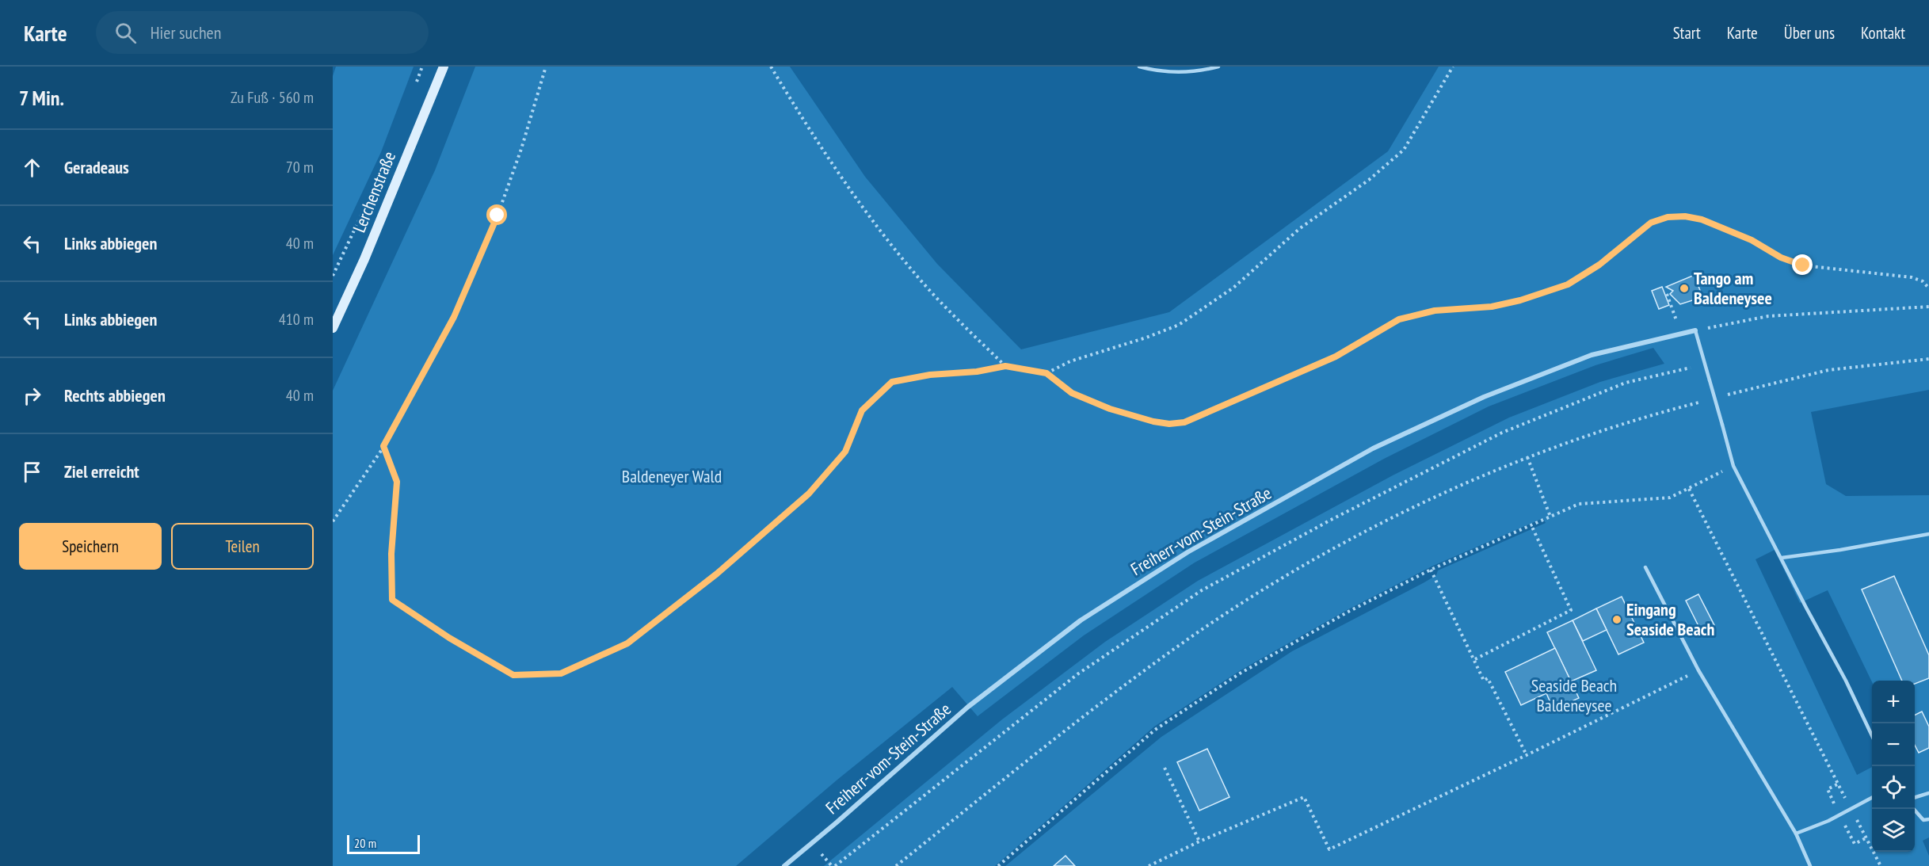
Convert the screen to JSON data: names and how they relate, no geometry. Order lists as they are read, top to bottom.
{
  "streets": {
    "main road": ["Lerchenstraße"],
    "street": ["Freiherr-vom-Stein-Straße"]
  },
  "parks": ["Baldeneyer Wald", "Seaside Beach Baldeneysee"],
  "places": ["Tango am Baldeneysee", "Eingang Seaside Beach"],
  "scale_bar": "20 m",
  "page": {
    "header": "Karte",
    "search": "Hier suchen",
    "nav": [
      "Start",
      "Karte",
      "Über uns",
      "Kontakt"
    ],
    "heading": ["7 Min.", "Zu Fuß · 560 m"],
    "list": [
      ["Geradeaus", "70 m"],
      ["Links abbiegen", "40 m"],
      ["Links abbiegen", "410 m"],
      ["Rechts abbiegen", "40 m"],
      "Ziel erreicht"
    ],
    "buttons": ["Speichern", "Teilen"],
    "map_buttons": ["+", "−"],
    "scale": "20 m"
  }
}
